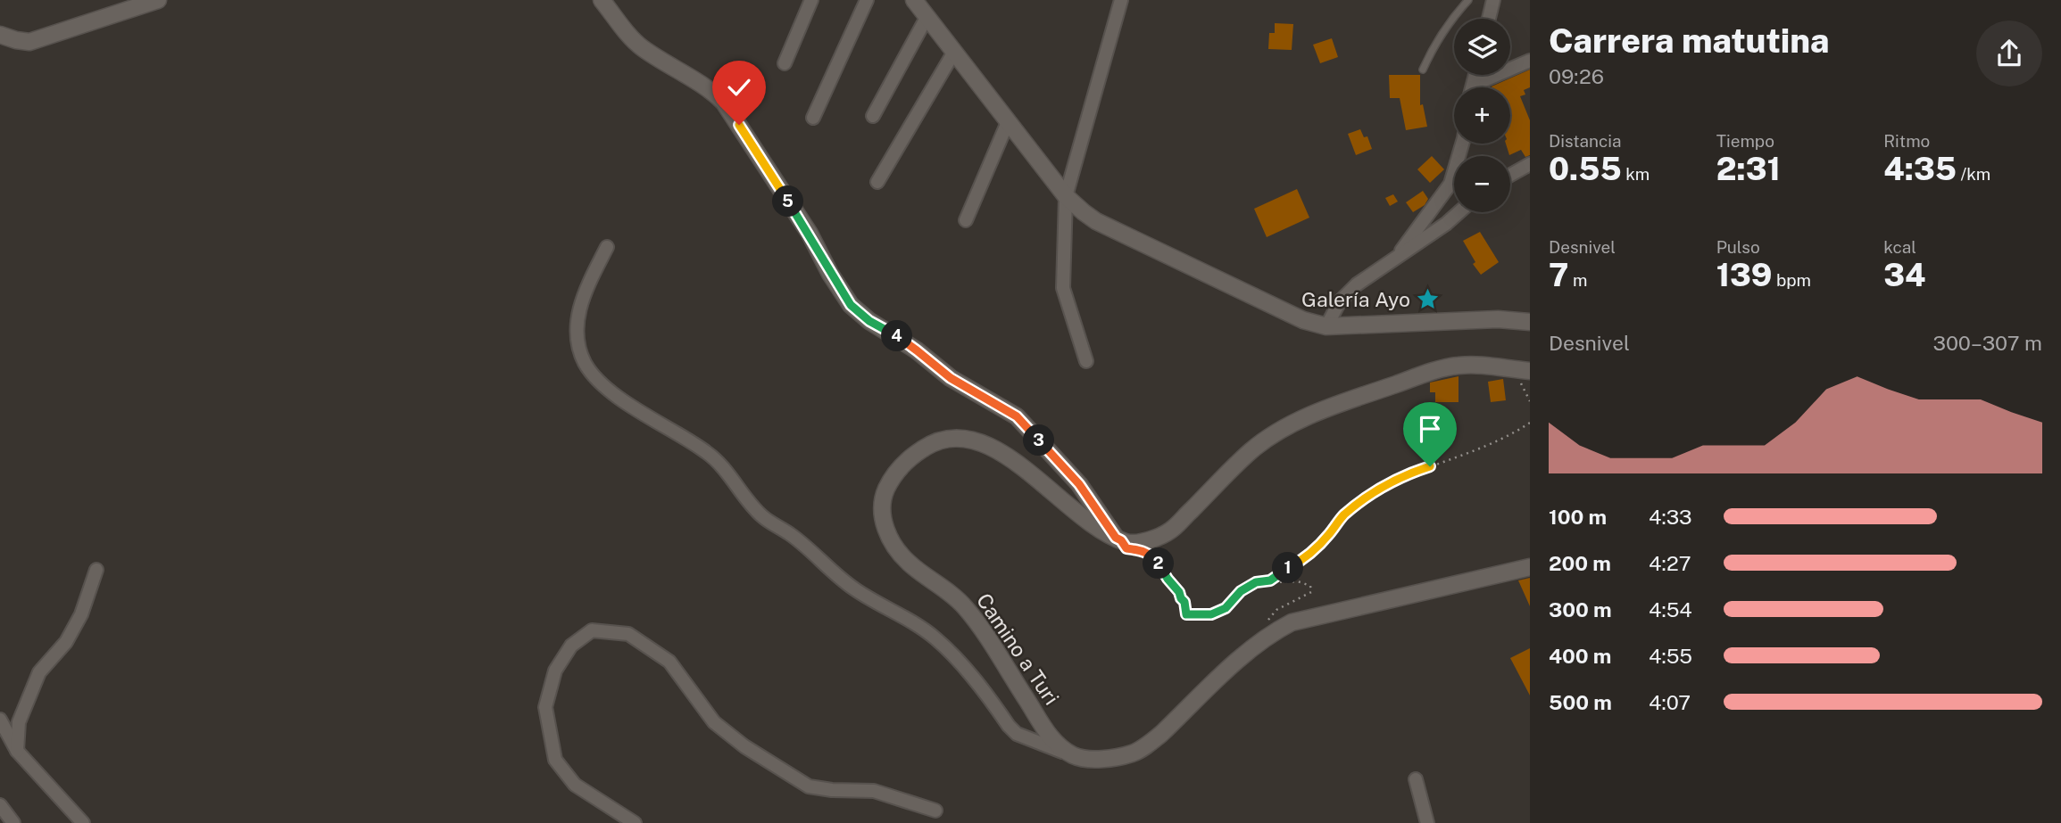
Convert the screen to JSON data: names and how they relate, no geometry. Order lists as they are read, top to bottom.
{
  "streets": {
    "street": ["Camino a Turi"]
  },
  "places": {
    "place": ["Galería Ayo"]
  },
  "page": {
    "heading": ["Carrera matutina", "09:26"],
    "map_buttons": ["+", "−"],
    "stats": [
      ["Distancia", "0.55 km"],
      ["Tiempo", "2:31"],
      ["Ritmo", "4:35 /km"],
      ["Desnivel", "7 m"],
      ["Pulso", "139 bpm"],
      ["kcal", "34"]
    ],
    "pins": [
      "5",
      "4",
      "3",
      "2",
      "1"
    ],
    "chart": ["Desnivel", "300–307 m"],
    "list": [
      {
        "name": "100 m",
        "note": "4:33"
      },
      {
        "name": "200 m",
        "note": "4:27"
      },
      {
        "name": "300 m",
        "note": "4:54"
      },
      {
        "name": "400 m",
        "note": "4:55"
      },
      {
        "name": "500 m",
        "note": "4:07"
      }
    ]
  }
}
